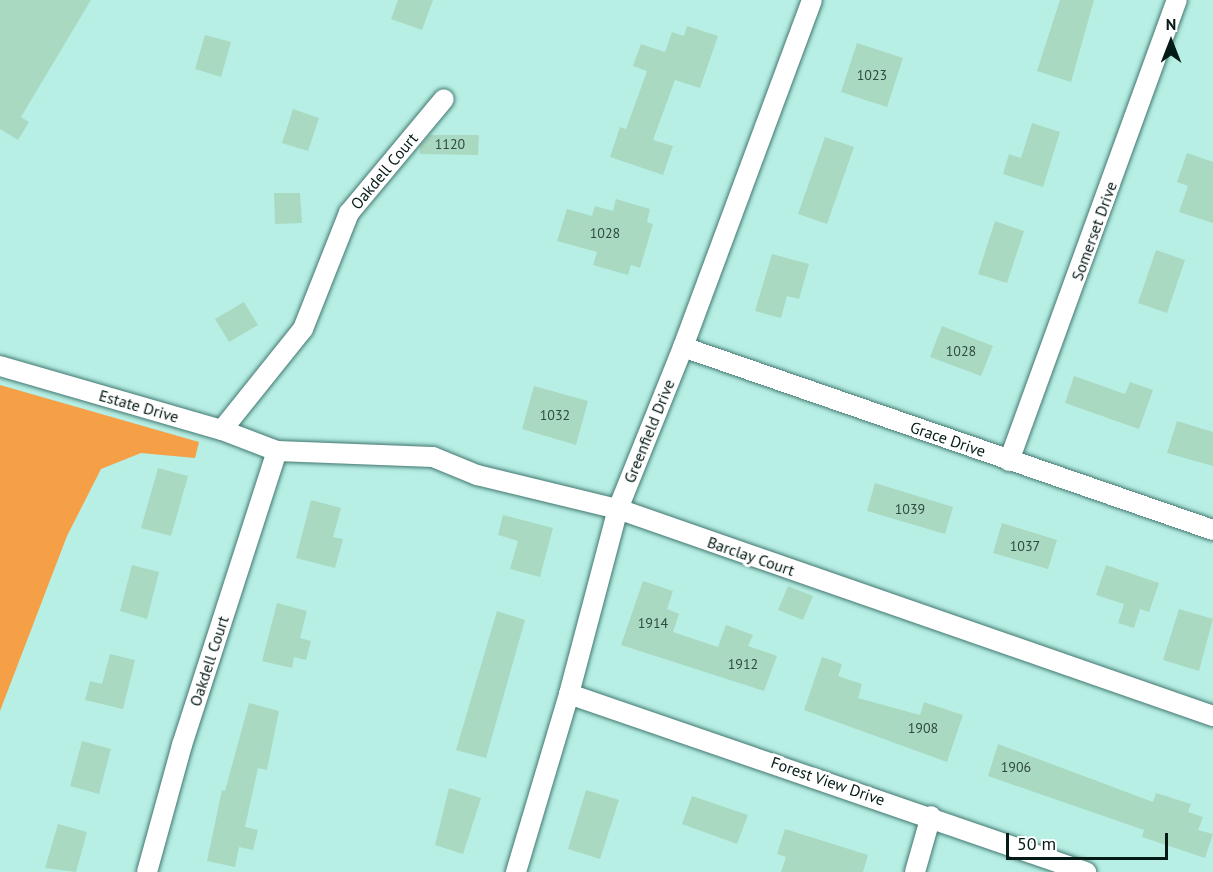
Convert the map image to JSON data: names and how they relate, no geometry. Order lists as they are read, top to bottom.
{
  "streets": {
    "street": [
      "Oakdell Court",
      "Somerset Drive",
      "Estate Drive",
      "Greenfield Drive",
      "Grace Drive",
      "Barclay Court",
      "Forest View Drive"
    ]
  },
  "crossings": [
    ["Oakdell Court", "Estate Drive"],
    ["Oakdell Court", "Barclay Court"],
    ["Somerset Drive", "Grace Drive"],
    ["Estate Drive", "Barclay Court"],
    ["Greenfield Drive", "Grace Drive"],
    ["Greenfield Drive", "Barclay Court"],
    ["Greenfield Drive", "Forest View Drive"]
  ],
  "house_numbers": [
    "1023",
    "1120",
    "1028",
    "1028",
    "1032",
    "1039",
    "1037",
    "1914",
    "1912",
    "1908",
    "1906"
  ],
  "scale_bar": "50 m",
  "north": "top"
}
